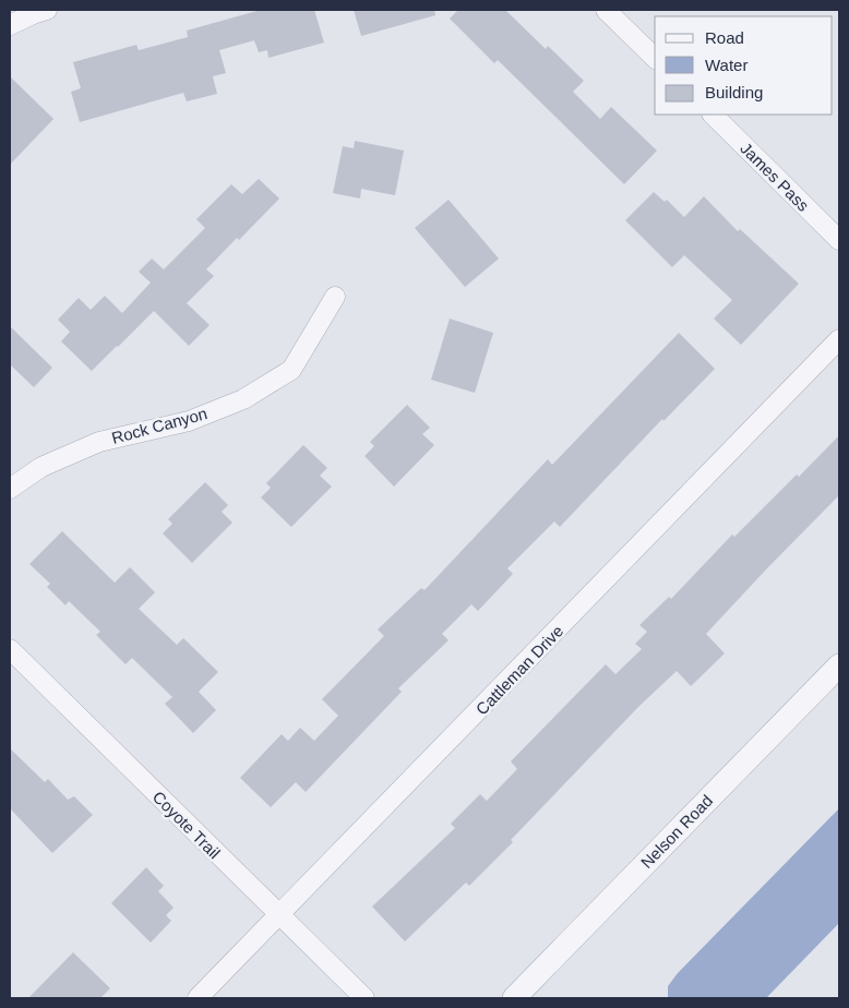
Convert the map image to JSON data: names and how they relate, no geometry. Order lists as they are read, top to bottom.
{
  "streets": {
    "street": [
      "James Pass",
      "Rock Canyon",
      "Cattleman Drive",
      "Coyote Trail",
      "Nelson Road"
    ]
  },
  "crossings": [
    ["Cattleman Drive", "Coyote Trail"]
  ],
  "legend": ["Road", "Water", "Building"]
}
